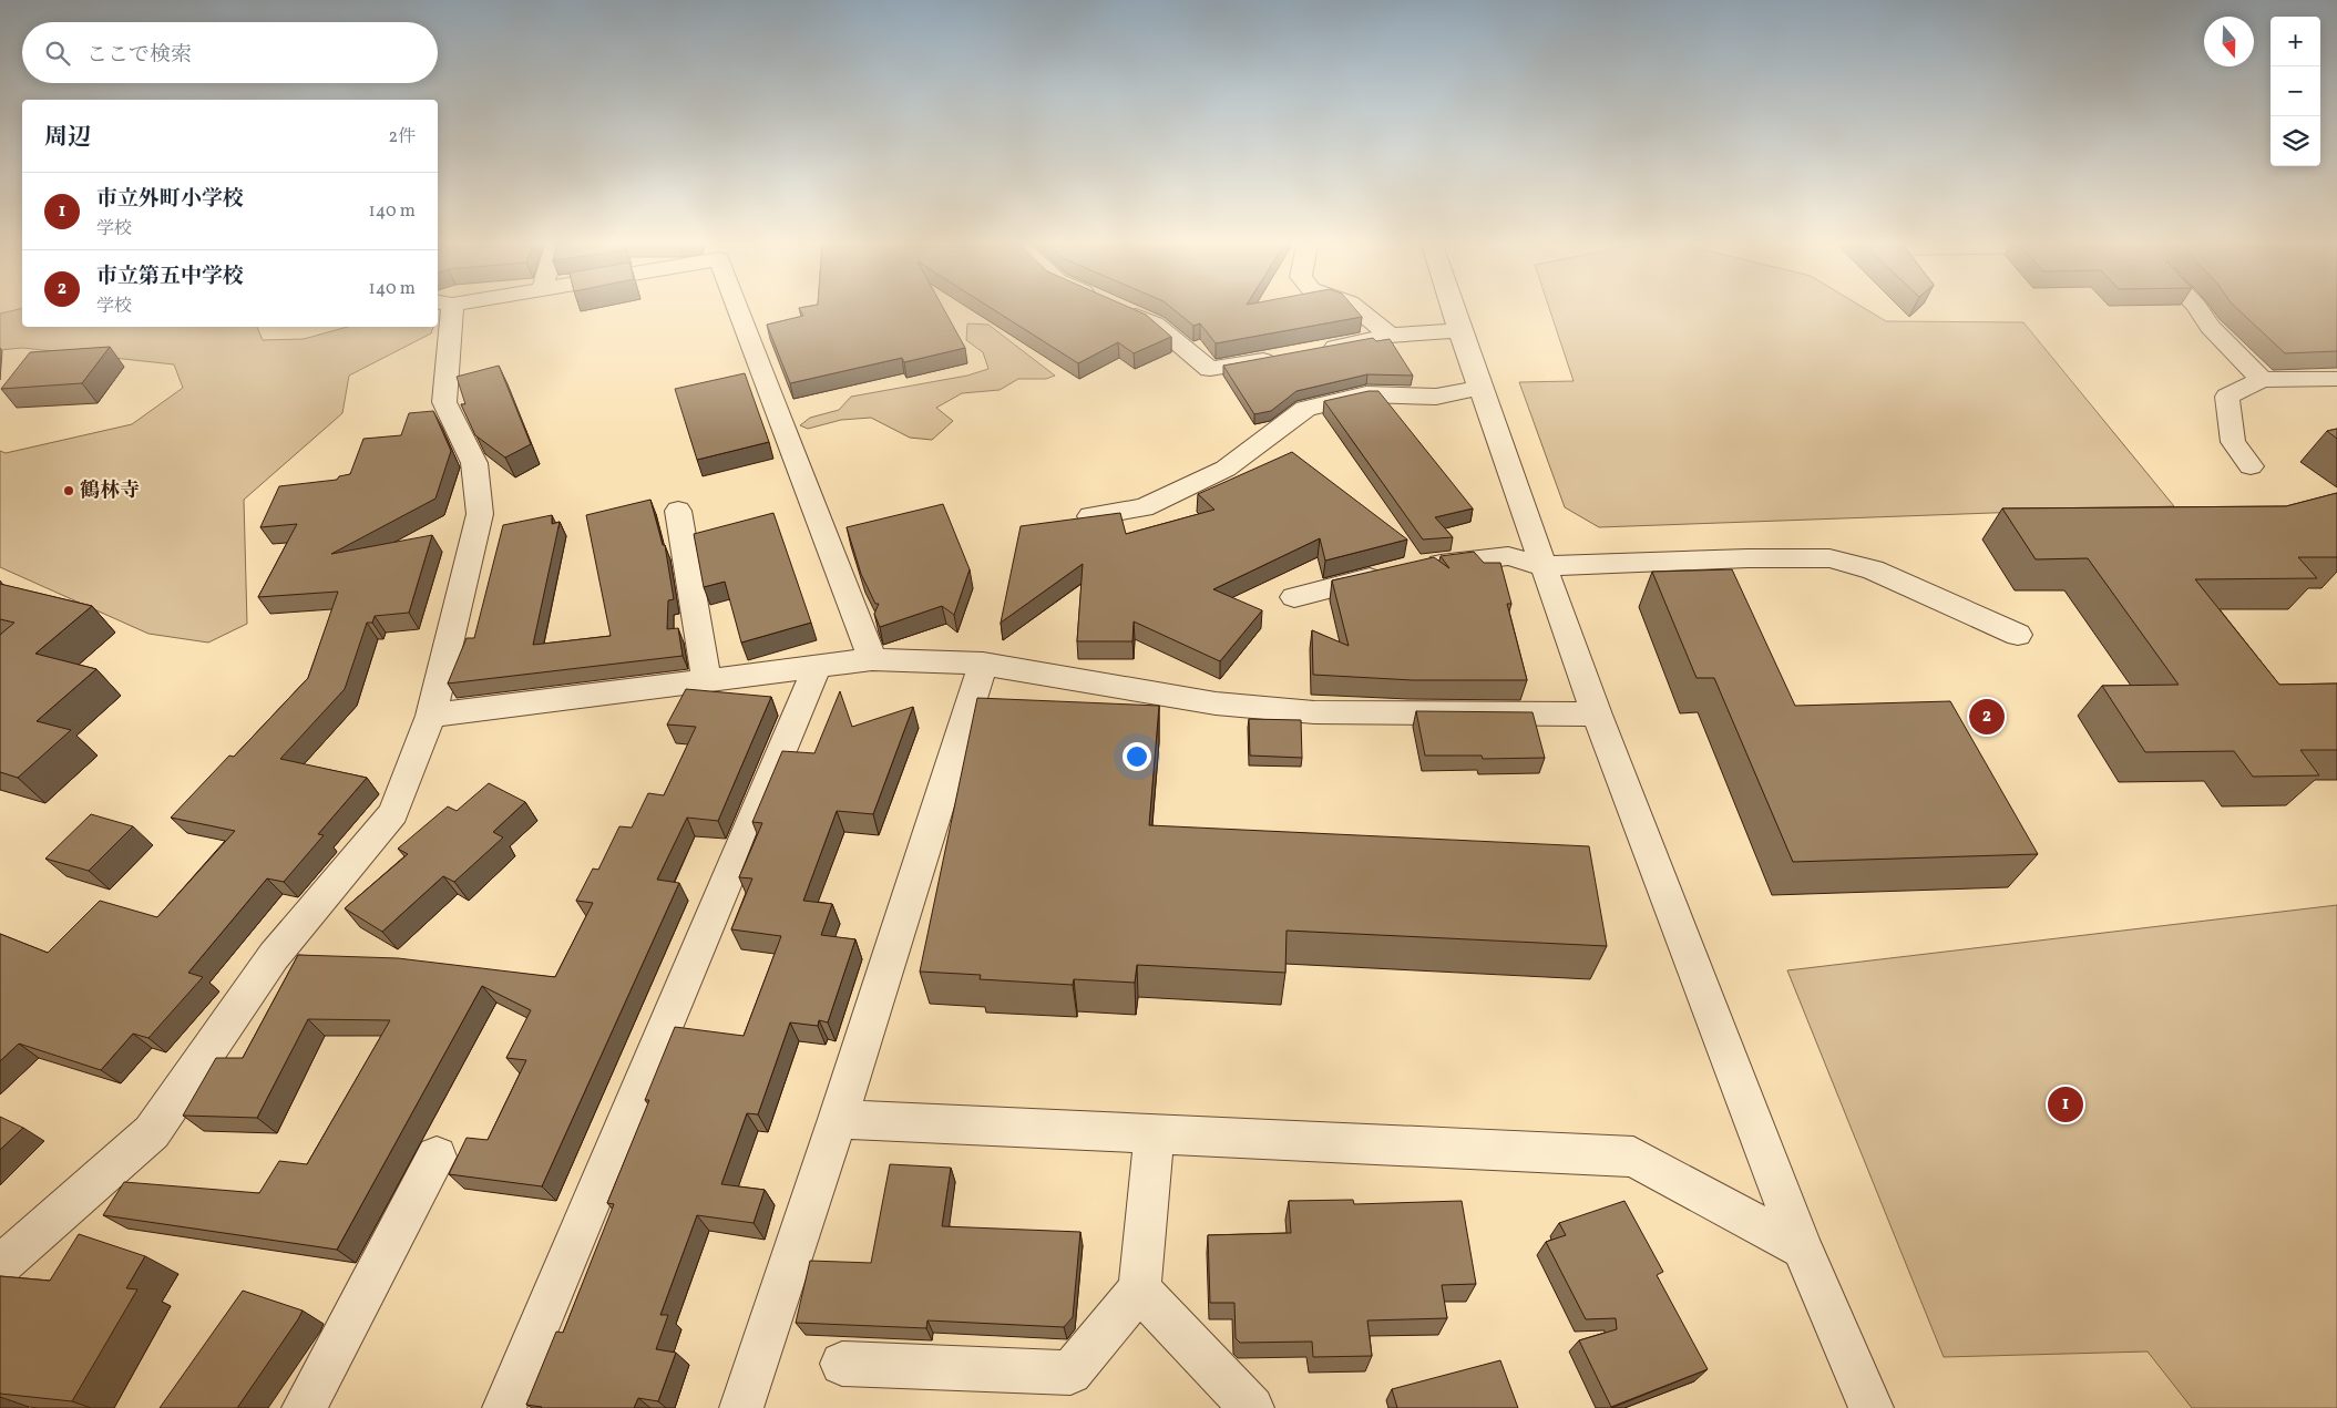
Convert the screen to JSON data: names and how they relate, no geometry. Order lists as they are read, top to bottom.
{
  "places": ["鶴林寺"],
  "north": "bottom",
  "page": {
    "map_buttons": ["+", "−"],
    "search": "ここで検索",
    "heading": ["周辺", "2件"],
    "list": [
      {
        "mark": "1",
        "name": "市立外町小学校",
        "note": "学校",
        "value": "140 m"
      },
      {
        "mark": "2",
        "name": "市立第五中学校",
        "note": "学校",
        "value": "140 m"
      }
    ],
    "pins": ["2", "1"]
  }
}
